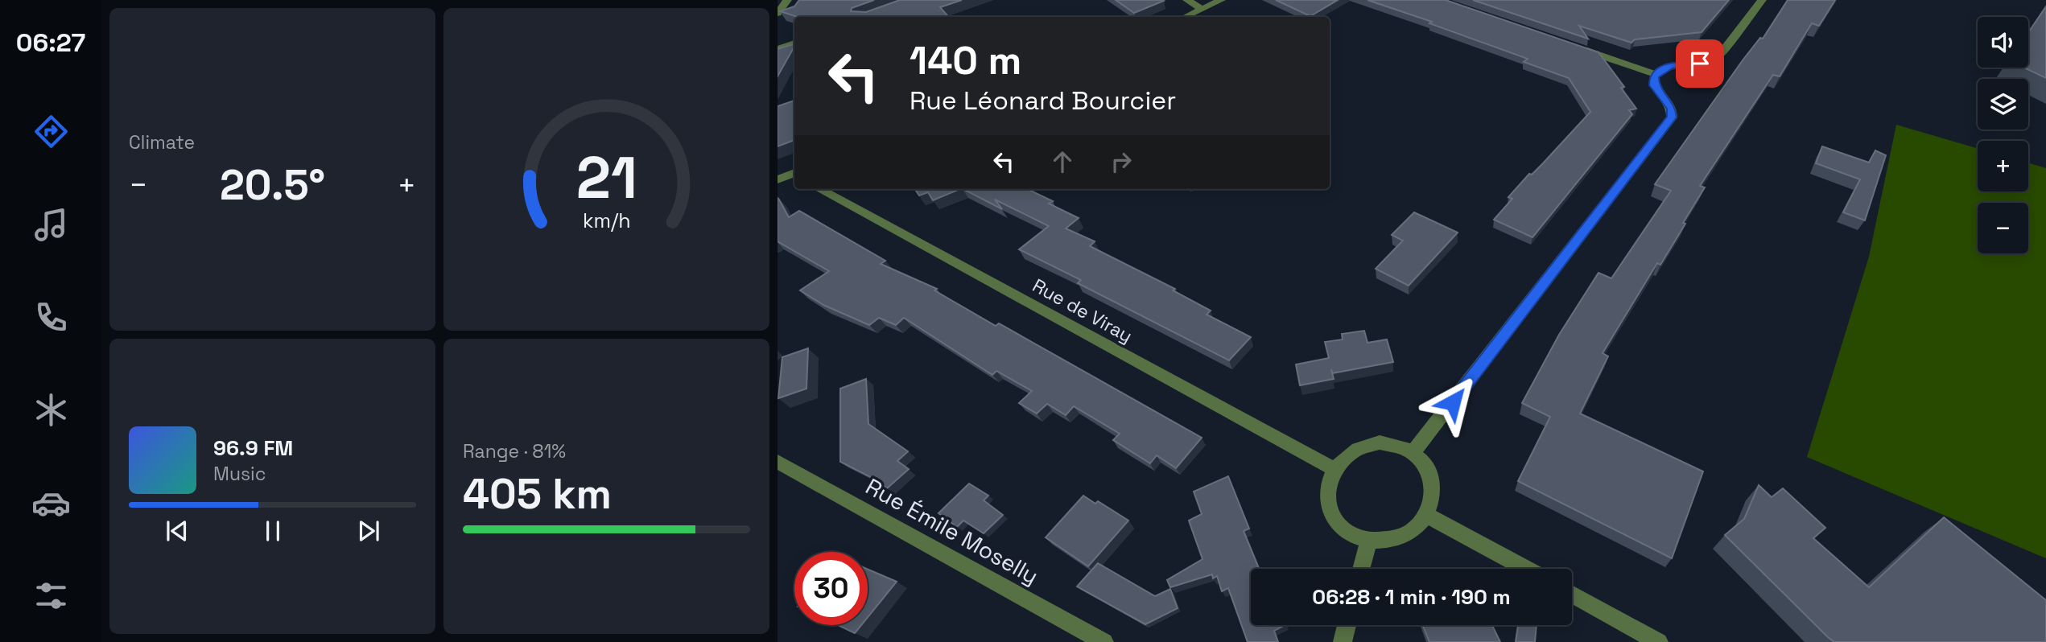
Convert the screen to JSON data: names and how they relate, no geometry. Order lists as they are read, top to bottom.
{
  "streets": {
    "street": ["Rue de Viray", "Rue Émile Moselly"]
  },
  "page": {
    "tabs": "06:27",
    "tile": [
      "Climate",
      ["Range · 81%", "405 km"]
    ],
    "map_buttons": ["+", "−"],
    "turn": ["140 m", "Rue Léonard Bourcier"],
    "heat": ["−", "20.5°", "+"],
    "song": ["96.9 FM", "Music"],
    "limit": "30",
    "trip": "06:28 · 1 min · 190 m",
    "gauge": ["21", "km/h"]
  }
}
